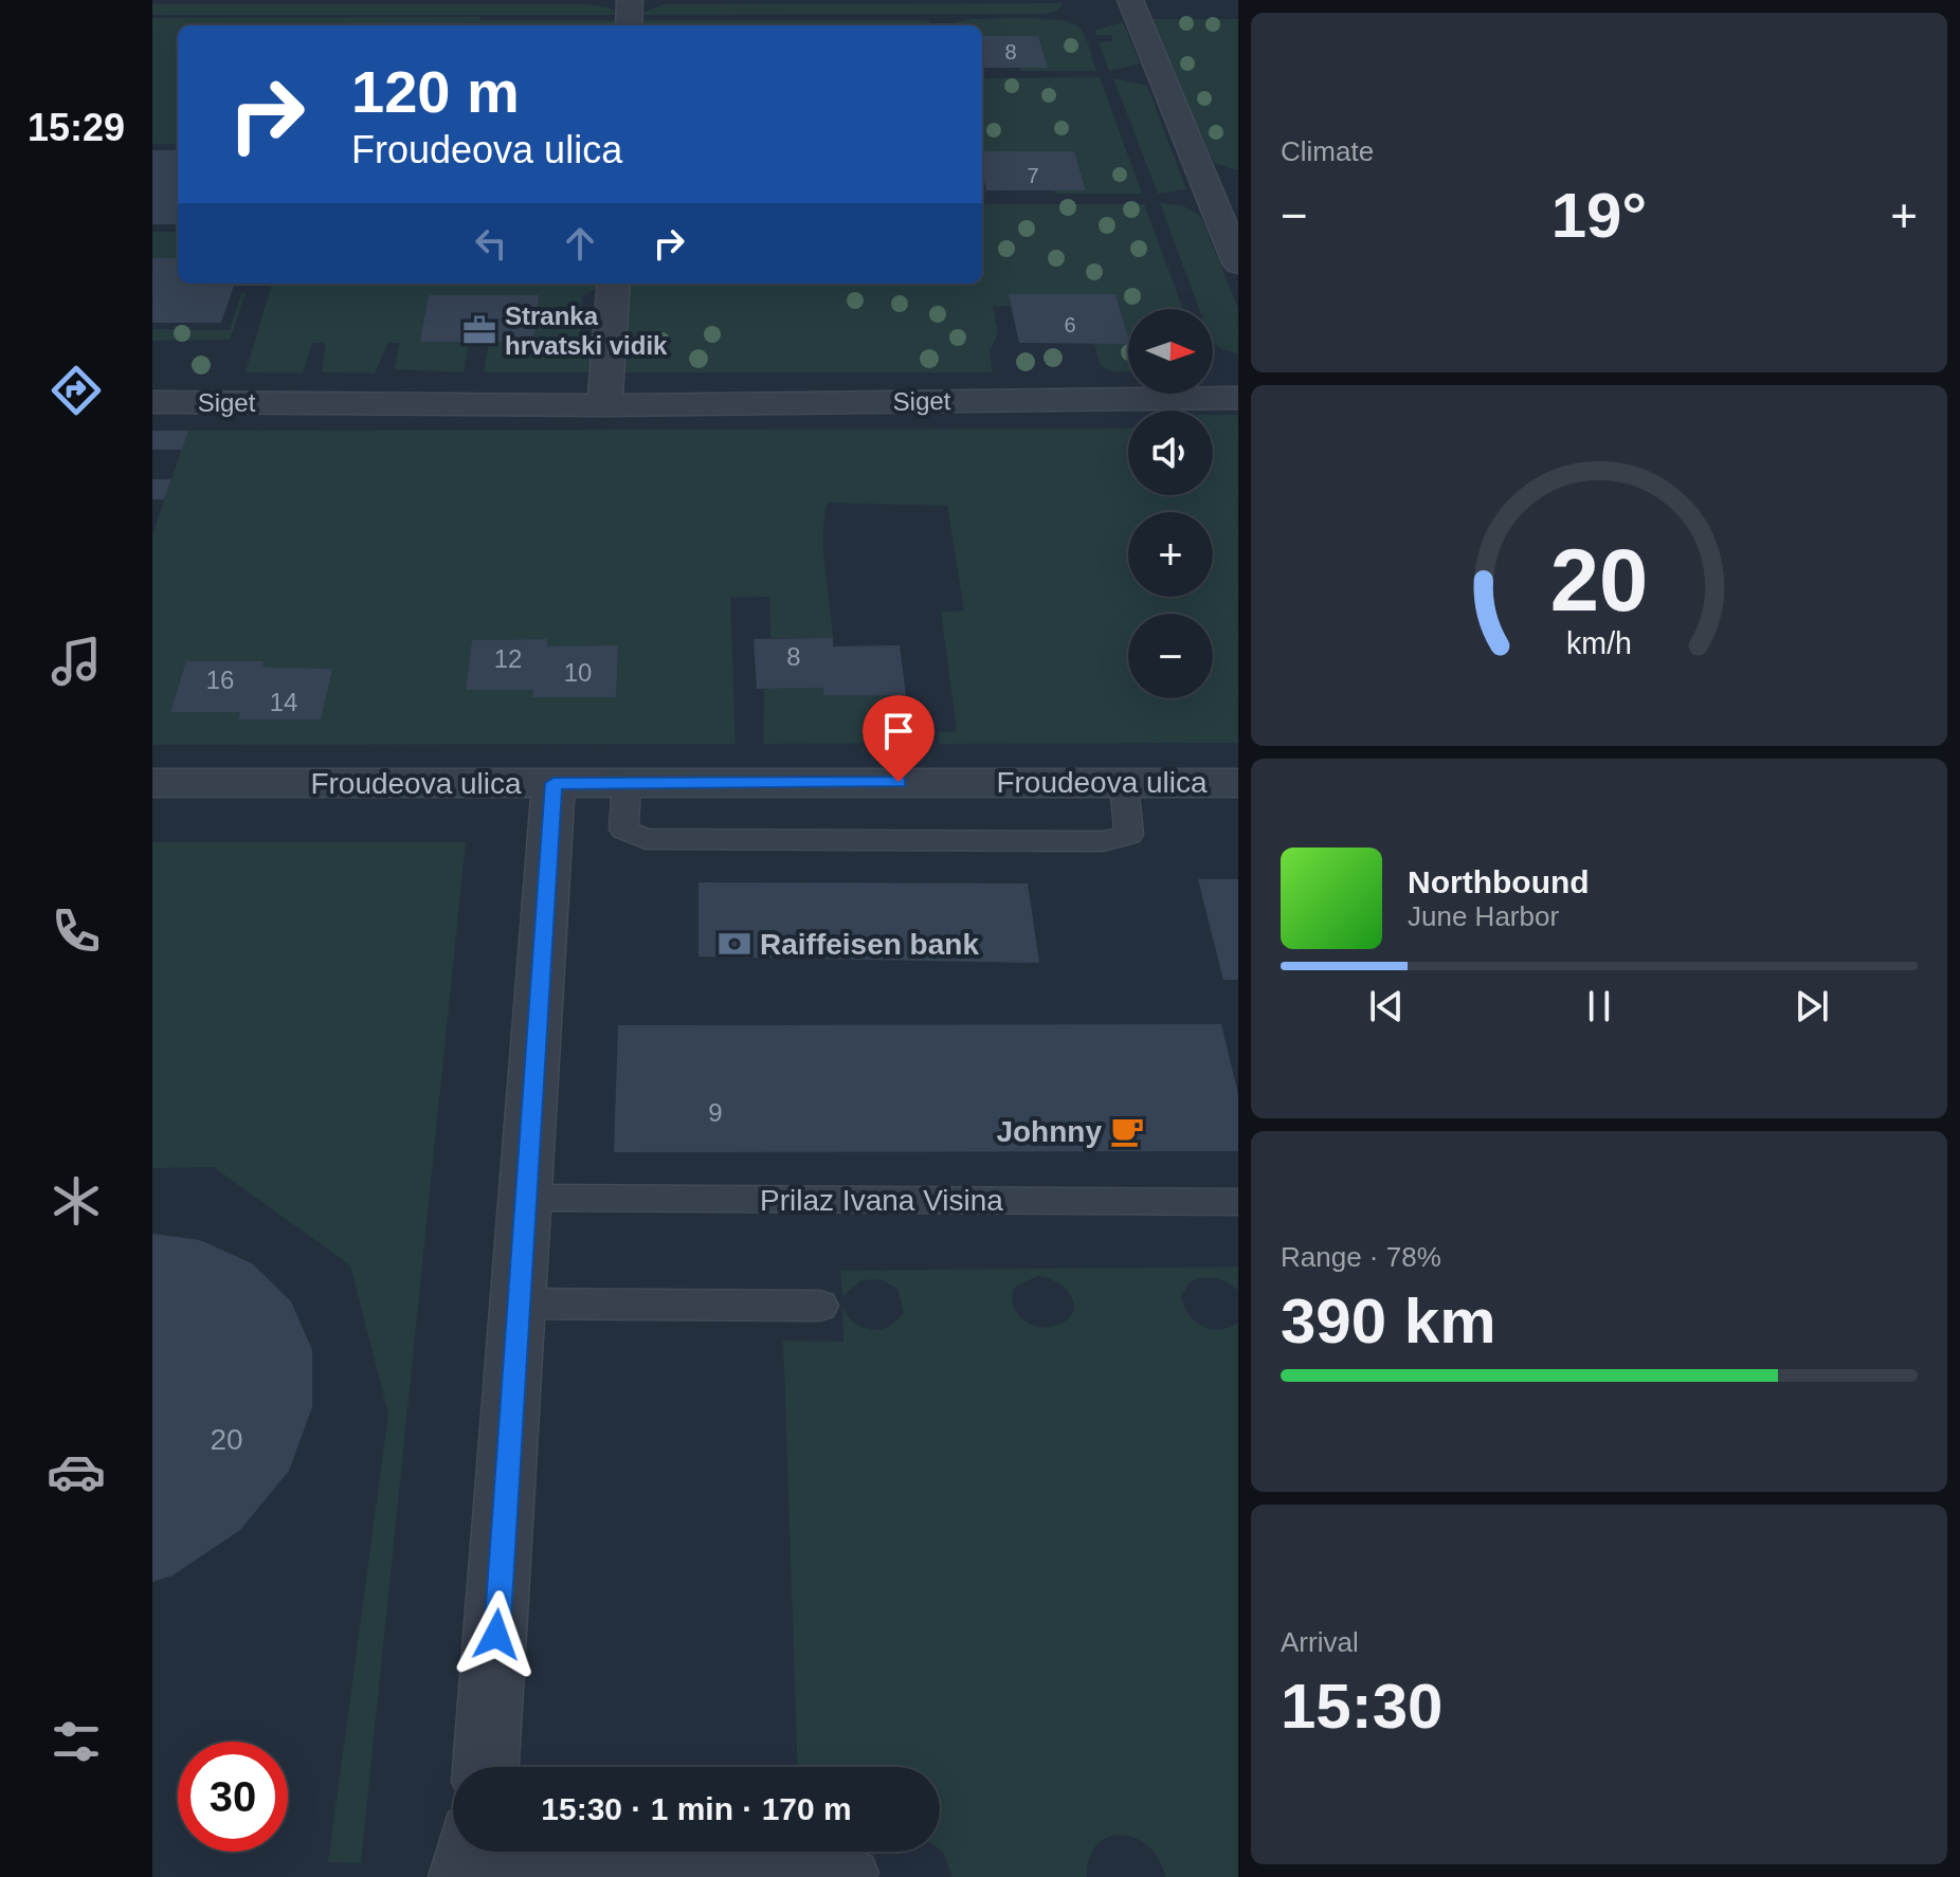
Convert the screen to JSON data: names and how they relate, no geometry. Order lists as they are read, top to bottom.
{
  "streets": {
    "street": ["Siget", "Froudeova ulica"],
    "lane": ["Prilaz Ivana Visina"]
  },
  "places": {
    "office": ["Stranka hrvatski vidik"],
    "bank": ["Raiffeisen bank"],
    "cafe": ["Johnny"]
  },
  "house_numbers": [
    "8",
    "7",
    "6",
    "8",
    "12",
    "10",
    "16",
    "14",
    "9",
    "20"
  ],
  "north": "right",
  "page": {
    "tabs": "15:29",
    "tile": [
      "Climate",
      ["Range · 78%", "390 km"],
      ["Arrival", "15:30"]
    ],
    "turn": ["120 m", "Froudeova ulica"],
    "heat": ["−", "19°", "+"],
    "map_buttons": ["+", "−"],
    "song": ["Northbound", "June Harbor"],
    "limit": "30",
    "trip": "15:30 · 1 min · 170 m",
    "gauge": ["20", "km/h"]
  }
}
